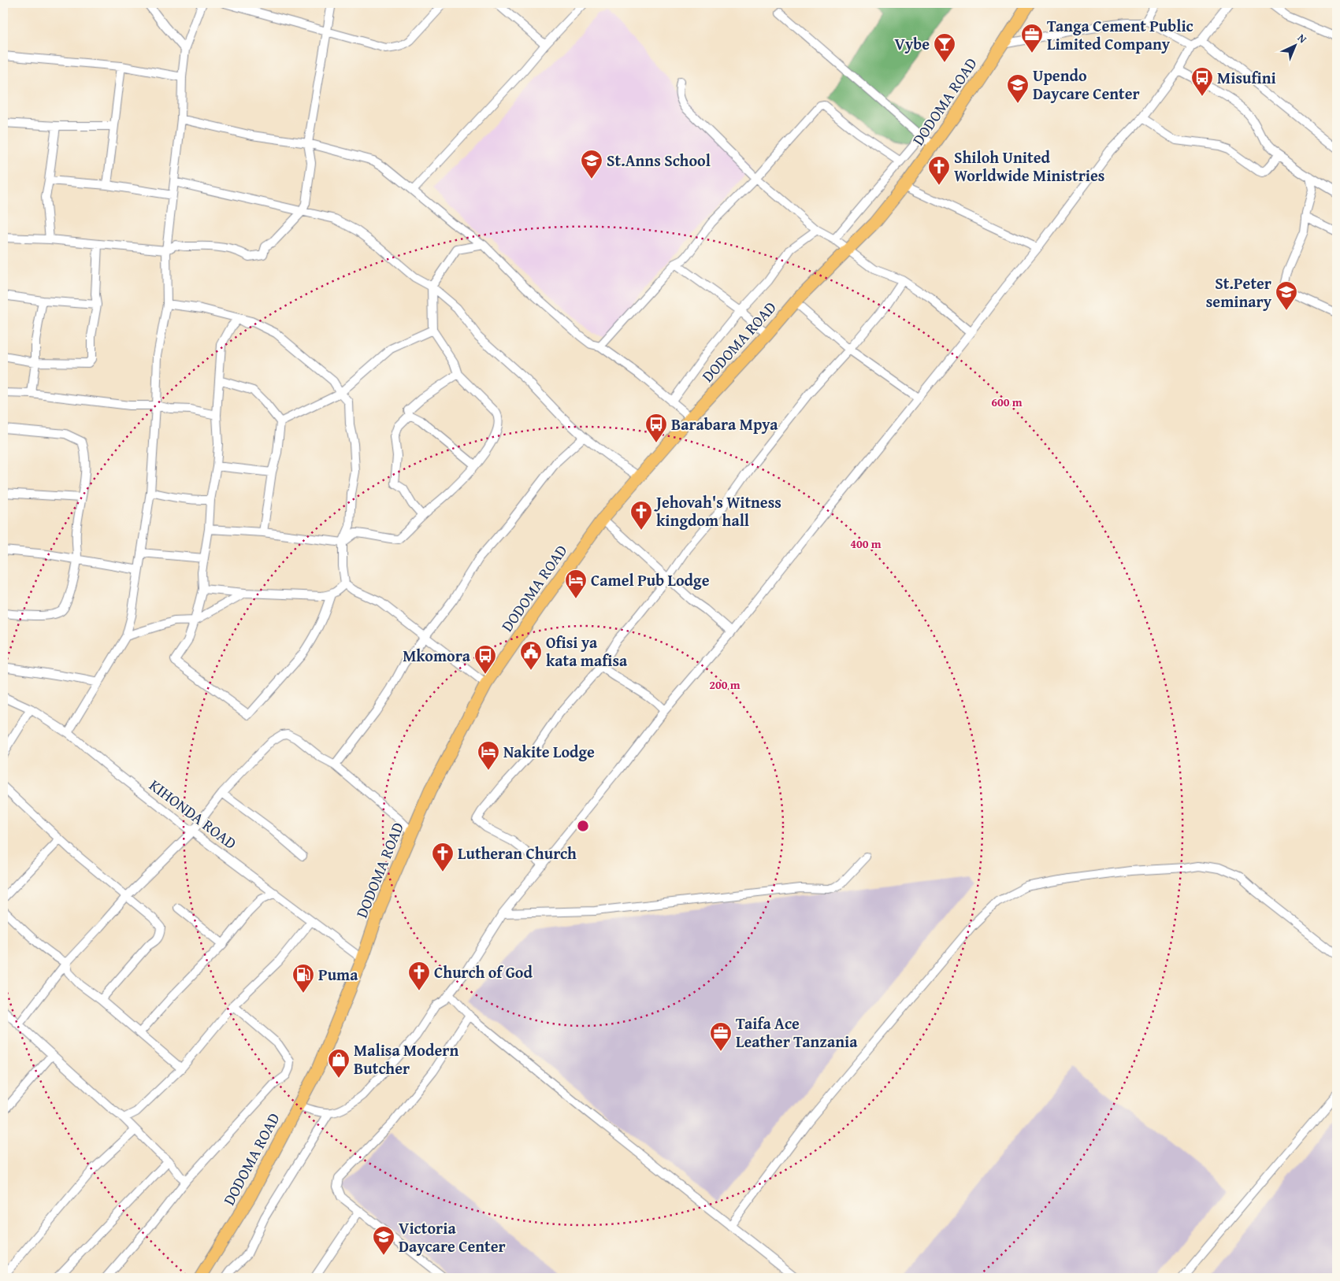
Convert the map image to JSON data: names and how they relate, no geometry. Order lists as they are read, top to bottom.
{
  "streets": {
    "highway": ["DODOMA ROAD"],
    "street": ["KIHONDA ROAD"]
  },
  "crossings": [
    ["DODOMA ROAD", "KIHONDA ROAD"]
  ],
  "places": {
    "office": ["Tanga Cement Public Limited Company", "Taifa Ace Leather Tanzania"],
    "bar": ["Vybe"],
    "bus stop": ["Misufini", "Barabara Mpya", "Mkomora"],
    "school or university": [
      "Upendo Daycare Center",
      "St.Anns School",
      "St.Peter seminary",
      "Victoria Daycare Center"
    ],
    "church": [
      "Shiloh United Worldwide Ministries",
      "Jehovah's Witness kingdom hall",
      "Lutheran Church",
      "Church of God"
    ],
    "hotel": ["Camel Pub Lodge", "Nakite Lodge"],
    "public building": ["Ofisi ya kata mafisa"],
    "fuel station": ["Puma"],
    "shop": ["Malisa Modern Butcher"]
  },
  "north": "top right",
  "rings": ["600 m", "400 m", "200 m"]
}
